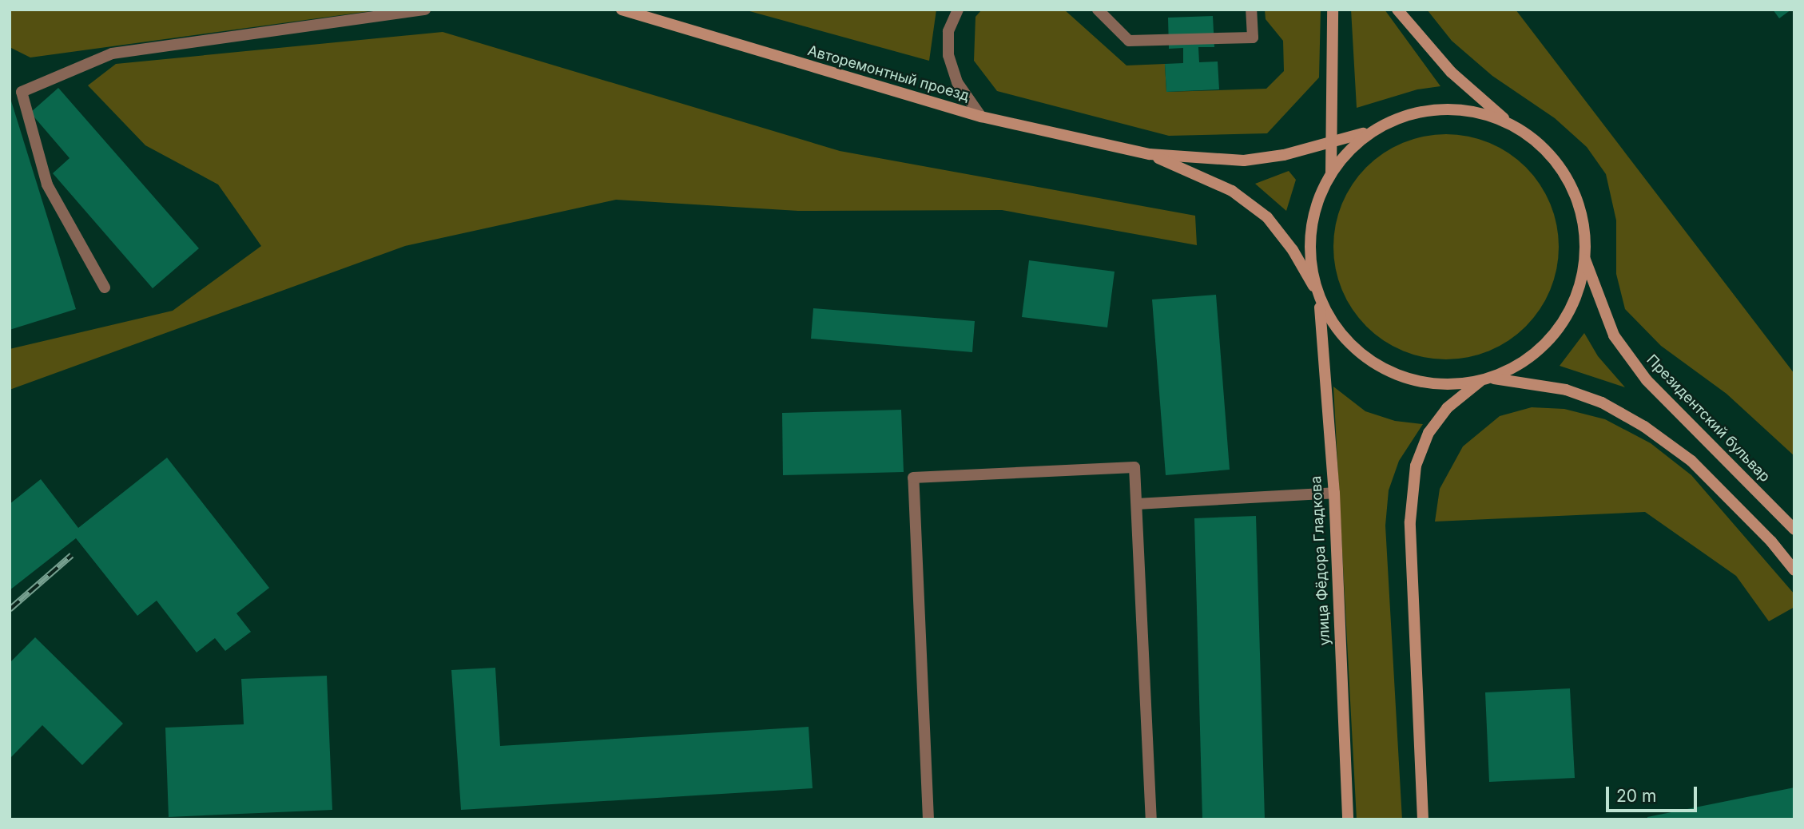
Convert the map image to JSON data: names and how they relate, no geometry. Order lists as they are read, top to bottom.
{
  "streets": {
    "main road": ["Авторемонтный проезд", "Президентский бульвар", "улица Фёдора Гладкова"]
  },
  "crossings": [
    ["Авторемонтный проезд", "улица Фёдора Гладкова"]
  ],
  "scale_bar": "20 m"
}
